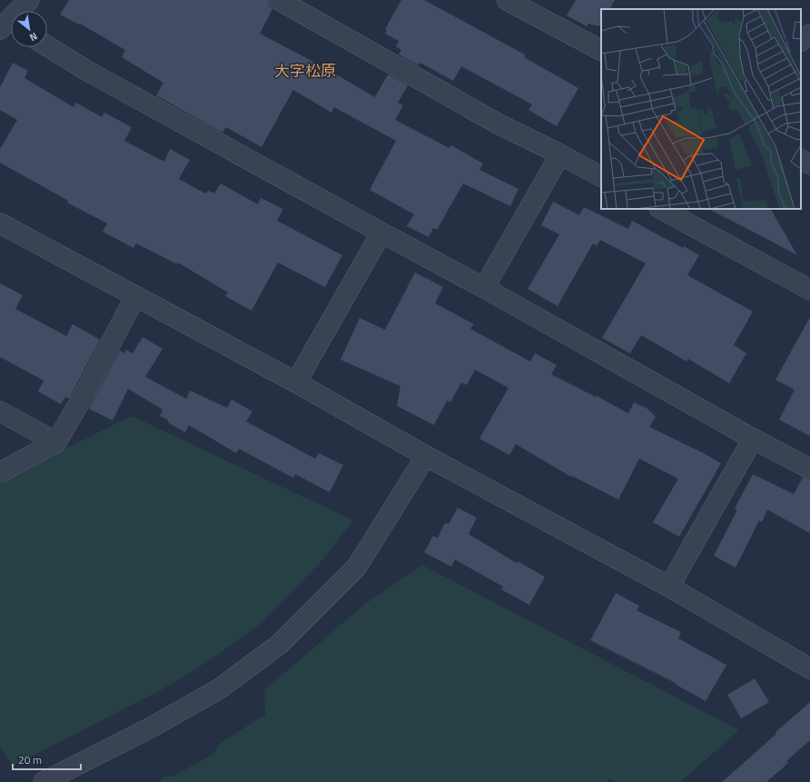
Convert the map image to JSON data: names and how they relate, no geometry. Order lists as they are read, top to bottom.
{
  "districts": ["大字松原"],
  "scale_bar": "20 m",
  "north": "bottom right"
}
